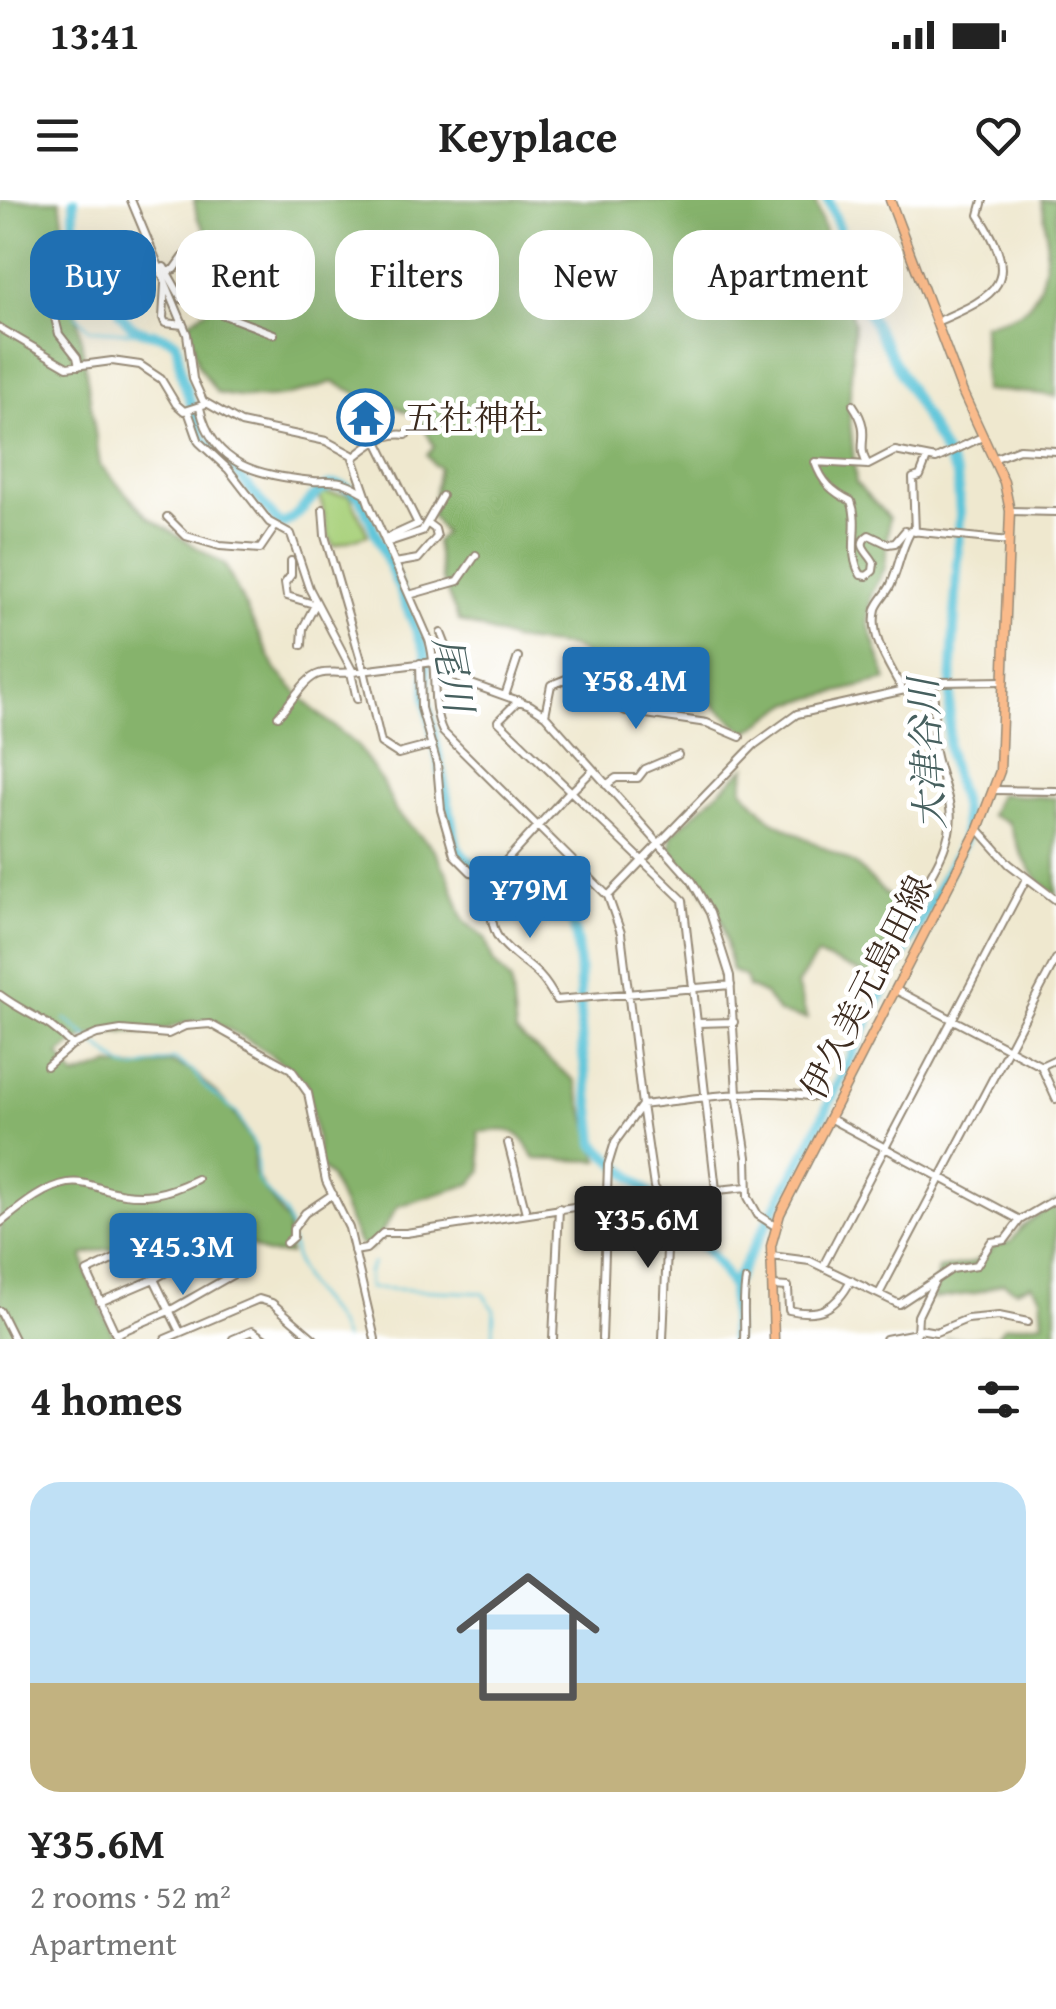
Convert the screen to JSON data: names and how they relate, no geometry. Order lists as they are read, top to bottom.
{
  "streets": {
    "main road": ["伊久美元島田線"]
  },
  "water": ["尾川", "大津谷川"],
  "places": {
    "temple": ["五社神社"]
  },
  "page": {
    "status": "13:41",
    "header": "Keyplace",
    "chip": [
      "Buy",
      "Rent",
      "Filters",
      "New",
      "Apartment"
    ],
    "price": [
      "¥58.4M",
      "¥79M",
      "¥35.6M",
      "¥45.3M"
    ],
    "heading": "4 homes",
    "list": [
      {
        "name": "¥35.6M",
        "note": "2 rooms · 52 m² · Apartment"
      }
    ]
  }
}
